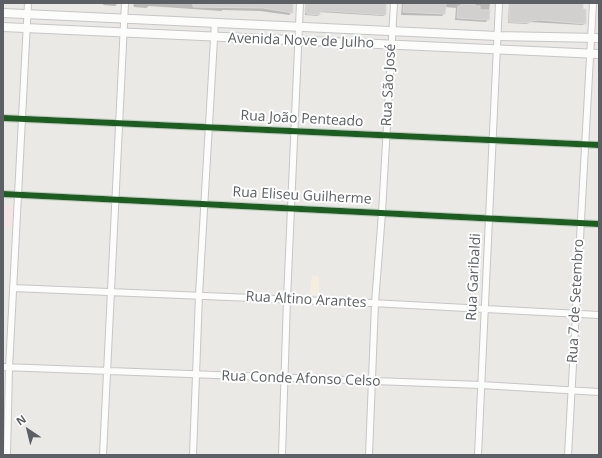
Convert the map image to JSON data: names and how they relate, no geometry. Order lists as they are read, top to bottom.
{
  "streets": {
    "main road": ["Avenida Nove de Julho"],
    "street": [
      "Rua São José",
      "Rua João Penteado",
      "Rua Eliseu Guilherme",
      "Rua Garibaldi",
      "Rua Altino Arantes",
      "Rua 7 de Setembro",
      "Rua Conde Afonso Celso"
    ]
  },
  "crossings": [
    ["Avenida Nove de Julho", "Rua São José"],
    ["Avenida Nove de Julho", "Rua Garibaldi"],
    ["Avenida Nove de Julho", "Rua 7 de Setembro"],
    ["Rua São José", "Rua João Penteado"],
    ["Rua São José", "Rua Eliseu Guilherme"],
    ["Rua São José", "Rua Altino Arantes"],
    ["Rua São José", "Rua Conde Afonso Celso"],
    ["Rua João Penteado", "Rua Garibaldi"],
    ["Rua João Penteado", "Rua 7 de Setembro"],
    ["Rua Eliseu Guilherme", "Rua Garibaldi"],
    ["Rua Eliseu Guilherme", "Rua 7 de Setembro"],
    ["Rua Garibaldi", "Rua Altino Arantes"],
    ["Rua Garibaldi", "Rua Conde Afonso Celso"],
    ["Rua Altino Arantes", "Rua 7 de Setembro"],
    ["Rua 7 de Setembro", "Rua Conde Afonso Celso"]
  ],
  "north": "top left"
}
